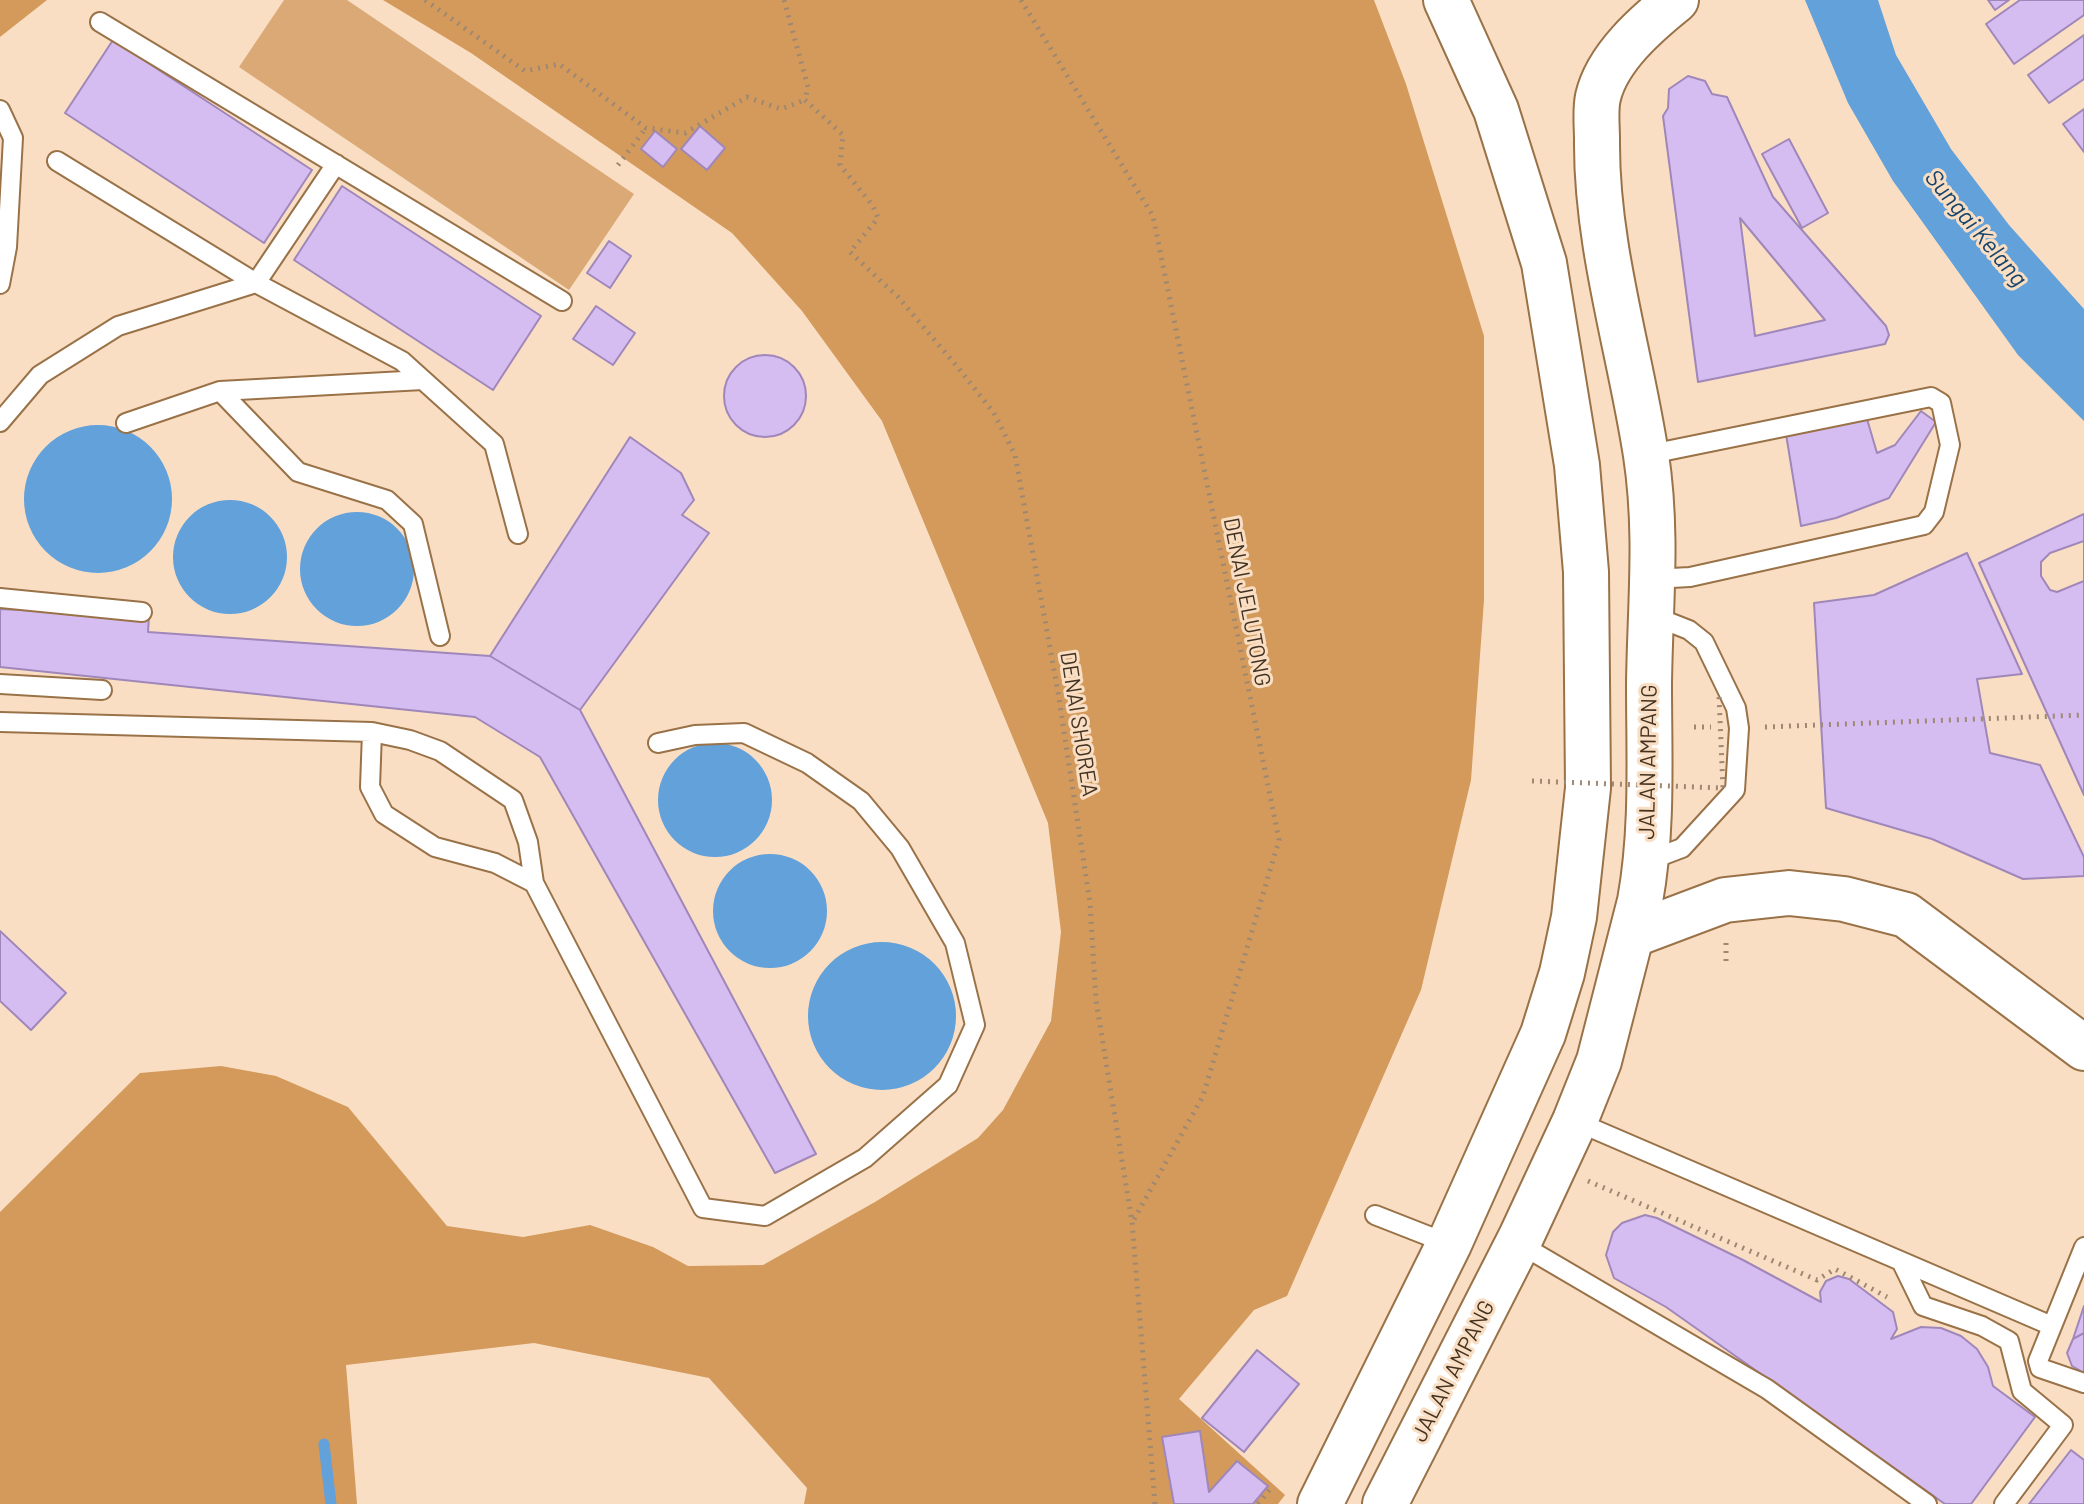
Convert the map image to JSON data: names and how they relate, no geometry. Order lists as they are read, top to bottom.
{
  "streets": {
    "main road": ["JALAN AMPANG"],
    "path": ["DENAI JELUTONG", "DENAI SHOREA"]
  },
  "crossings": [
    ["DENAI JELUTONG", "DENAI SHOREA"]
  ],
  "water": ["Sungai Kelang"]
}
